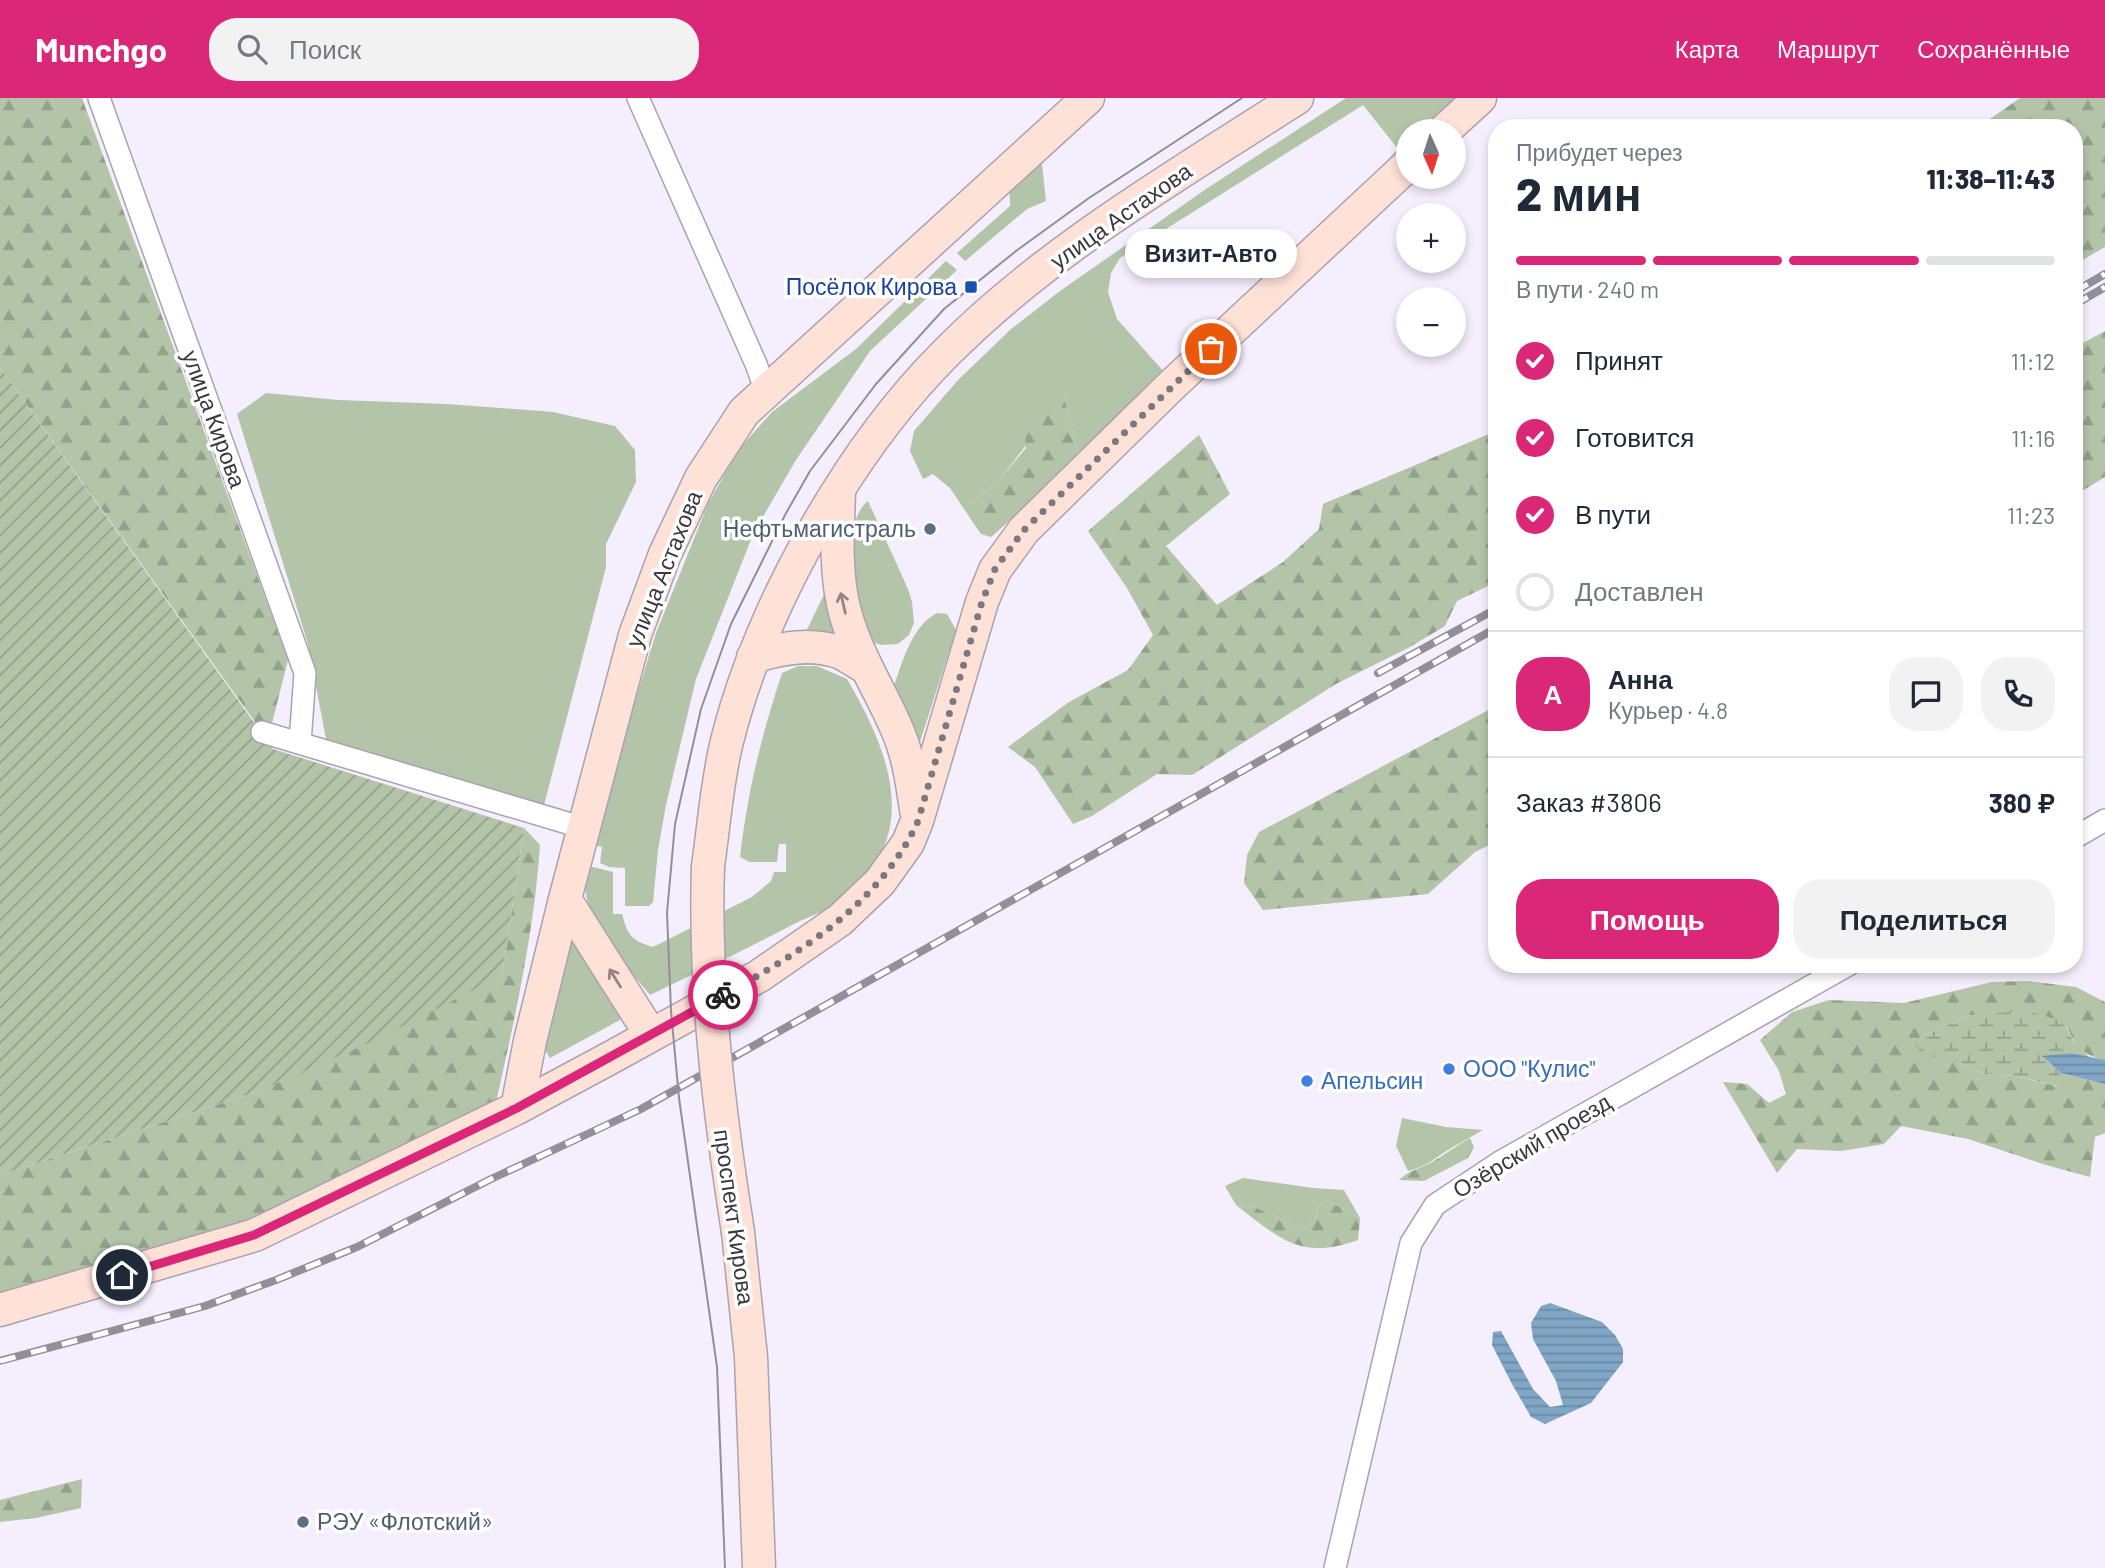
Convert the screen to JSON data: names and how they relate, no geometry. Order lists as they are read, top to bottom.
{
  "streets": {
    "main road": ["улица Астахова", "проспект Кирова"],
    "street": ["улица Кирова", "Озёрский проезд"]
  },
  "crossings": [
    ["улица Астахова", "проспект Кирова"]
  ],
  "places": {
    "transit": ["Посёлок Кирова"],
    "other": [
      "Визит-Авто",
      "Нефтьмагистраль",
      "ООО \"Кулис\"",
      "Апельсин",
      "РЭУ «Флотский»"
    ]
  },
  "north": "bottom",
  "page": {
    "header": "Munchgo",
    "search": "Поиск",
    "nav": ["Карта", "Маршрут", "Сохранённые"],
    "map_buttons": ["+", "−"],
    "heading": ["2 мин", "Прибудет через", "11:38–11:43"],
    "panel": [
      "Анна",
      "Курьер · 4.8",
      "Заказ #3806",
      "380 ₽"
    ],
    "bubble": "Визит-Авто",
    "bar": "В пути · 240 m",
    "list": [
      ["Принят", "11:12"],
      ["Готовится", "11:16"],
      ["В пути", "11:23"],
      "Доставлен"
    ],
    "round": "А",
    "buttons": ["Помощь", "Поделиться"]
  }
}
